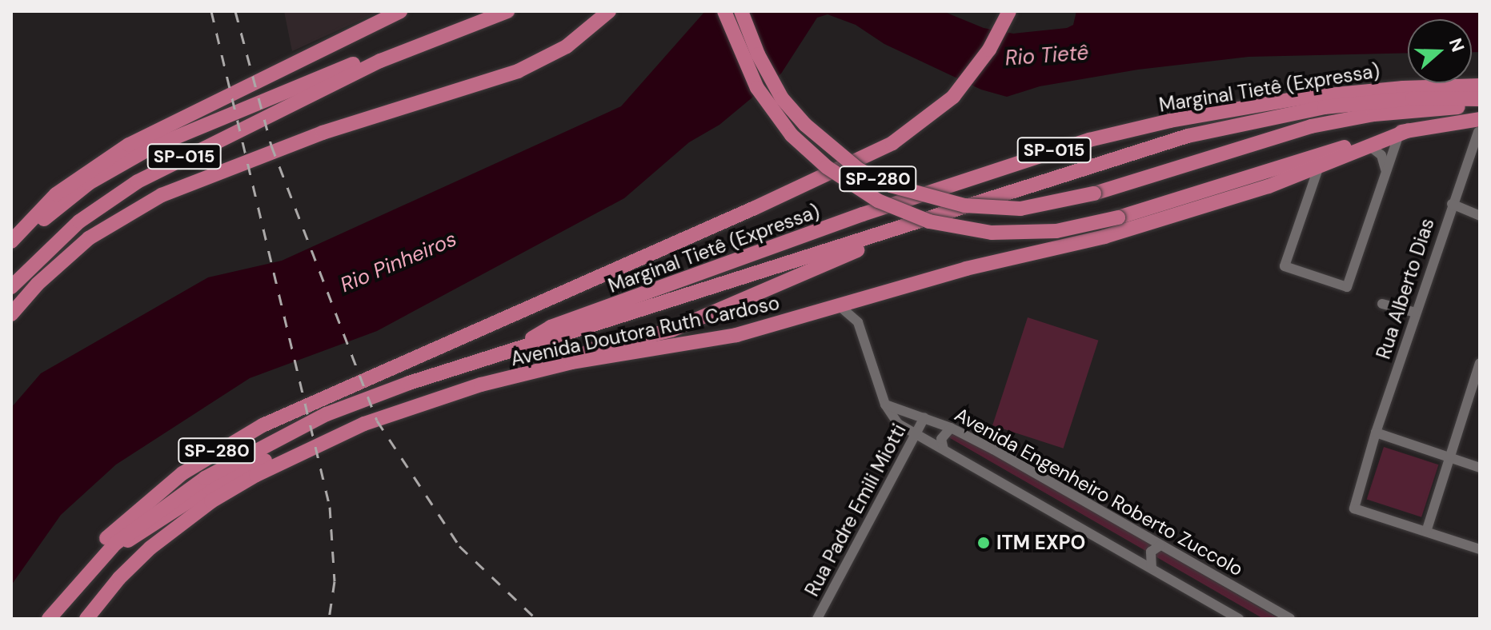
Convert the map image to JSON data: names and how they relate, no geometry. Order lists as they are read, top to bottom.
{
  "streets": {
    "highway": [
      "Marginal Tietê (Expressa)",
      "SP-015",
      "SP-280",
      "Avenida Doutora Ruth Cardoso"
    ],
    "street": ["Rua Alberto Dias", "Avenida Engenheiro Roberto Zuccolo", "Rua Padre Emili Miotti"]
  },
  "crossings": [
    ["Marginal Tietê (Expressa)", "SP-015"],
    ["Marginal Tietê (Expressa)", "SP-280"],
    ["SP-015", "SP-280"],
    ["Avenida Doutora Ruth Cardoso", "Avenida Engenheiro Roberto Zuccolo"],
    ["Avenida Engenheiro Roberto Zuccolo", "Rua Padre Emili Miotti"]
  ],
  "water": ["Rio Tietê", "Rio Pinheiros"],
  "places": ["ITM EXPO"],
  "north": "right"
}
